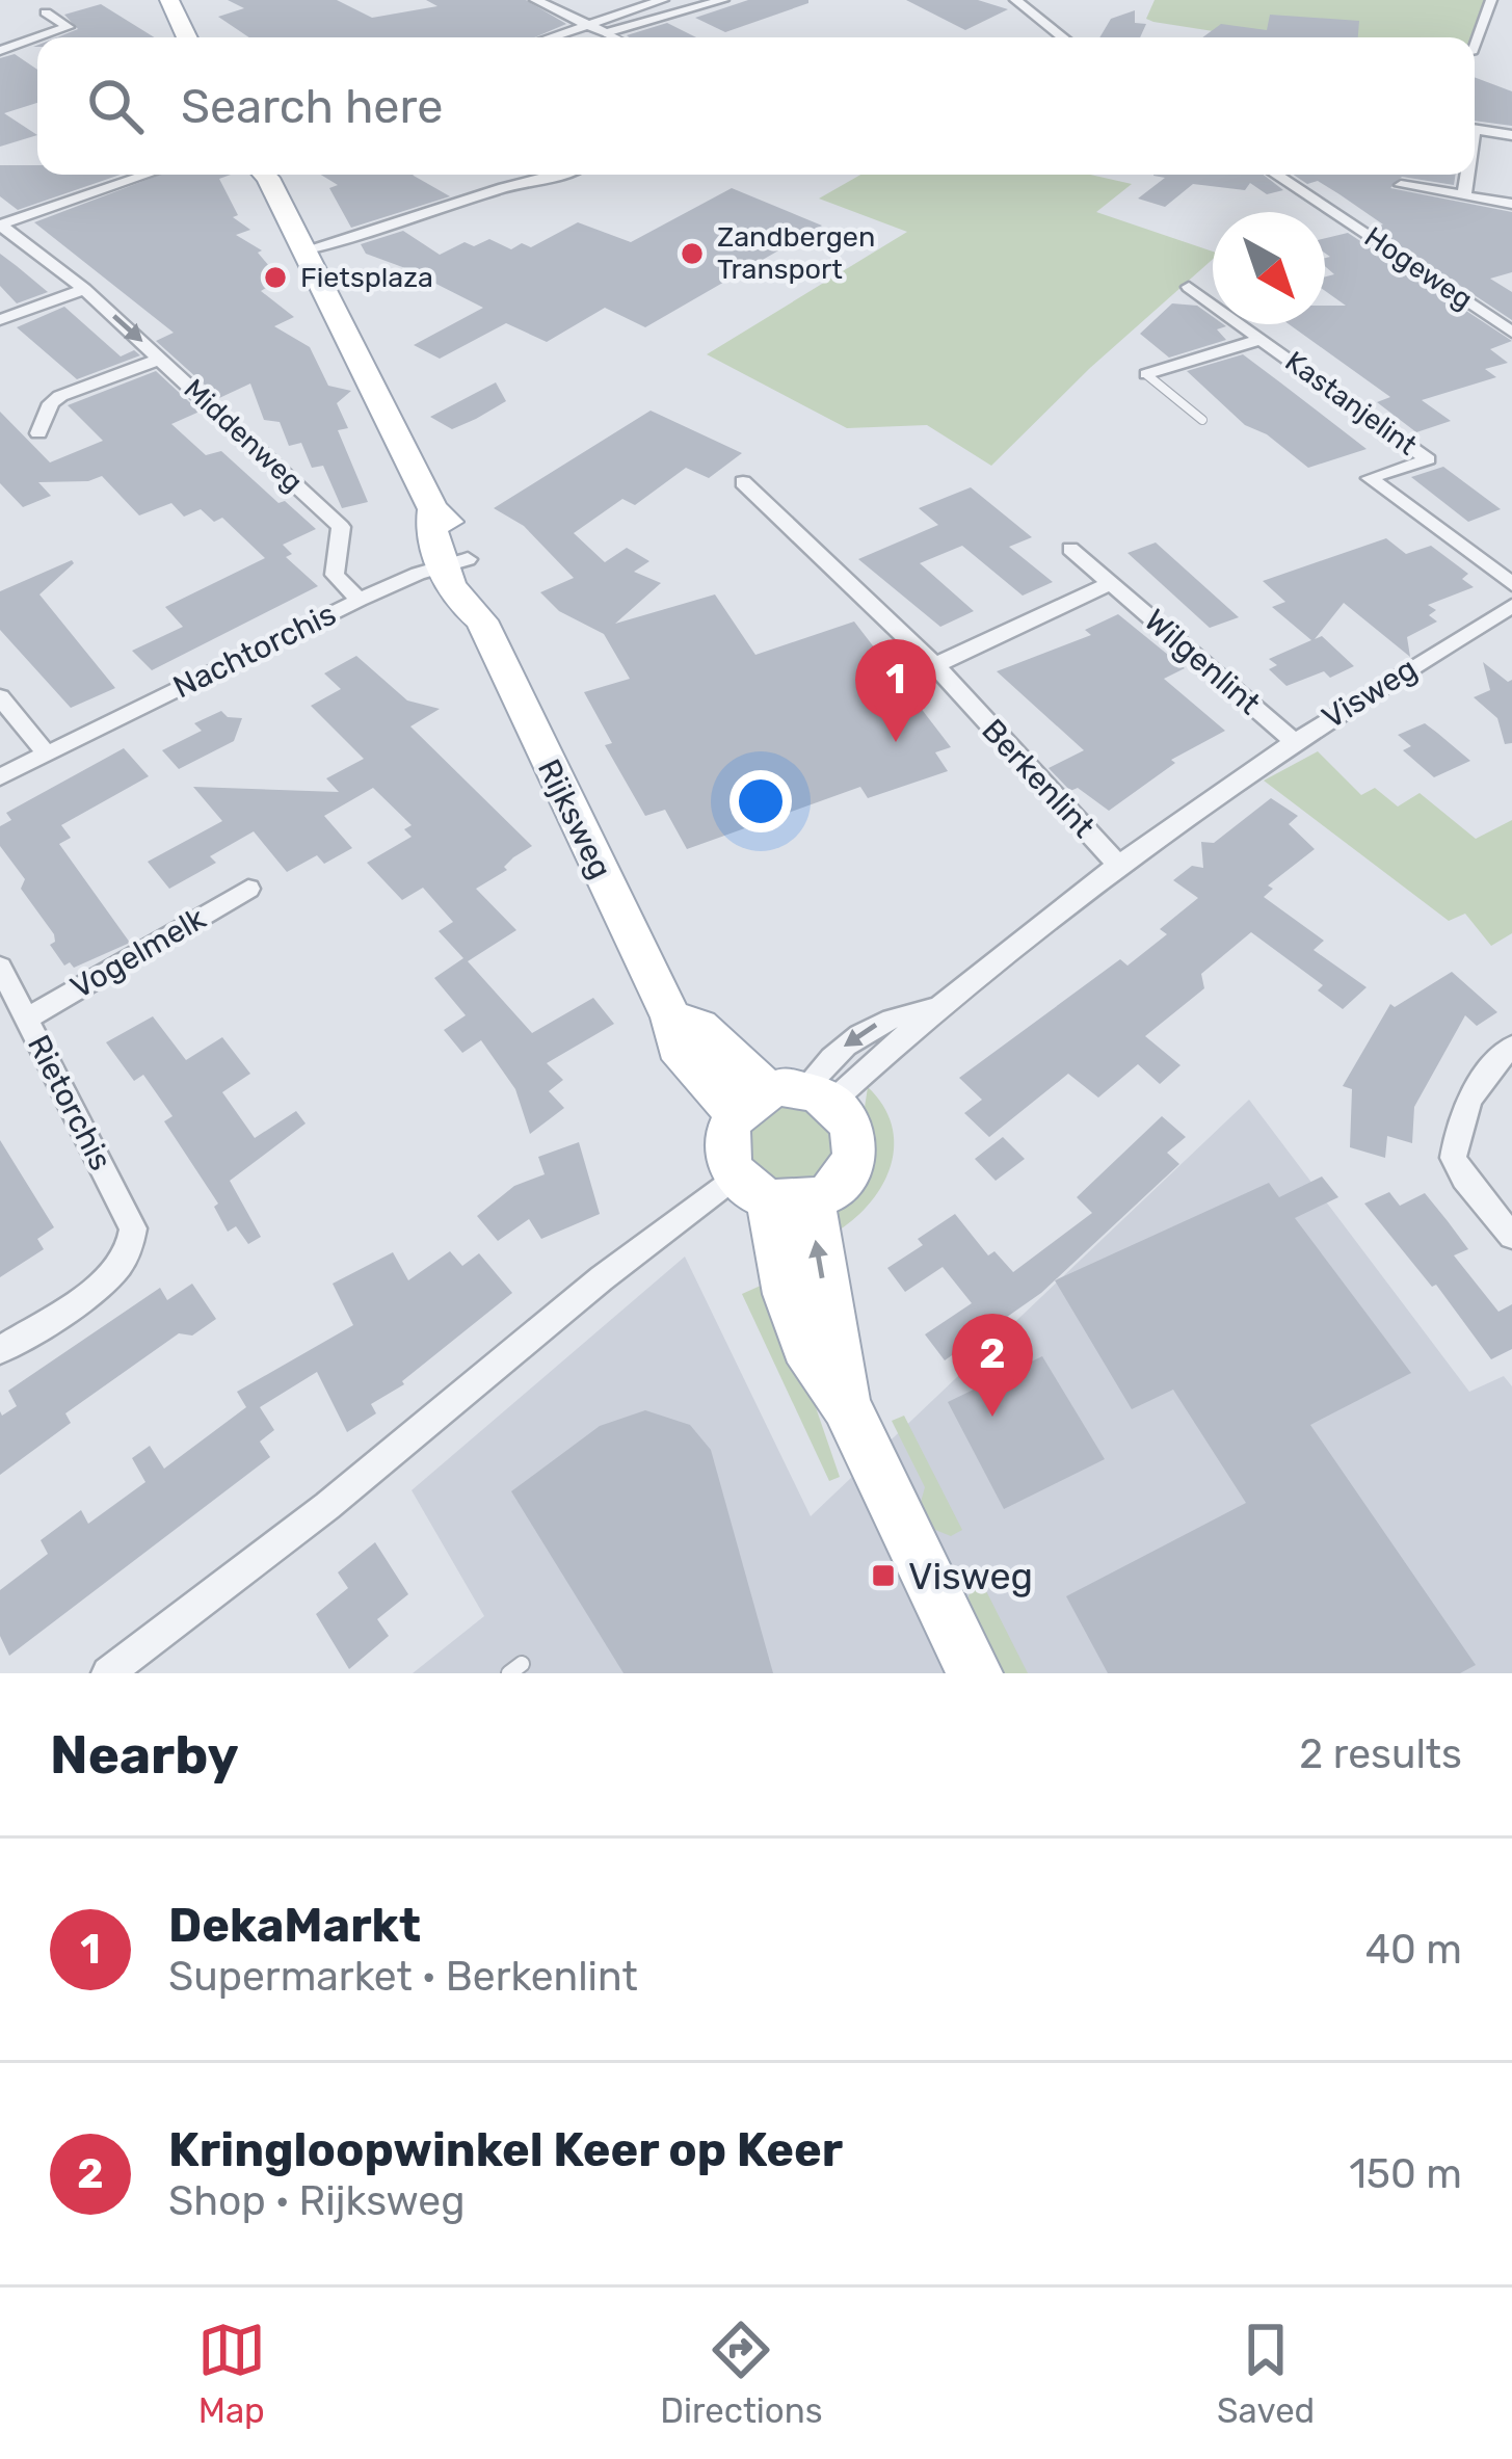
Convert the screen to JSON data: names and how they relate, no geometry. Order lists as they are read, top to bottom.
{
  "streets": {
    "main road": ["Rijksweg"],
    "street": [
      "Hogeweg",
      "Kastanjelint",
      "Middenweg",
      "Nachtorchis",
      "Wilgenlint",
      "Visweg",
      "Berkenlint",
      "Vogelmelk",
      "Rietorchis"
    ]
  },
  "crossings": [
    ["Middenweg", "Nachtorchis"],
    ["Nachtorchis", "Rijksweg"],
    ["Wilgenlint", "Visweg"],
    ["Visweg", "Berkenlint"],
    ["Visweg", "Rijksweg"],
    ["Vogelmelk", "Rietorchis"]
  ],
  "places": {
    "other": ["Zandbergen Transport", "Fietsplaza"],
    "transit": ["Visweg"]
  },
  "north": "bottom right",
  "page": {
    "search": "Search here",
    "pins": ["1", "2"],
    "heading": ["Nearby", "2 results"],
    "list": [
      {
        "mark": "1",
        "name": "DekaMarkt",
        "note": "Supermarket · Berkenlint",
        "value": "40 m"
      },
      {
        "mark": "2",
        "name": "Kringloopwinkel Keer op Keer",
        "note": "Shop · Rijksweg",
        "value": "150 m"
      }
    ],
    "nav": ["Map", "Directions", "Saved"]
  }
}
